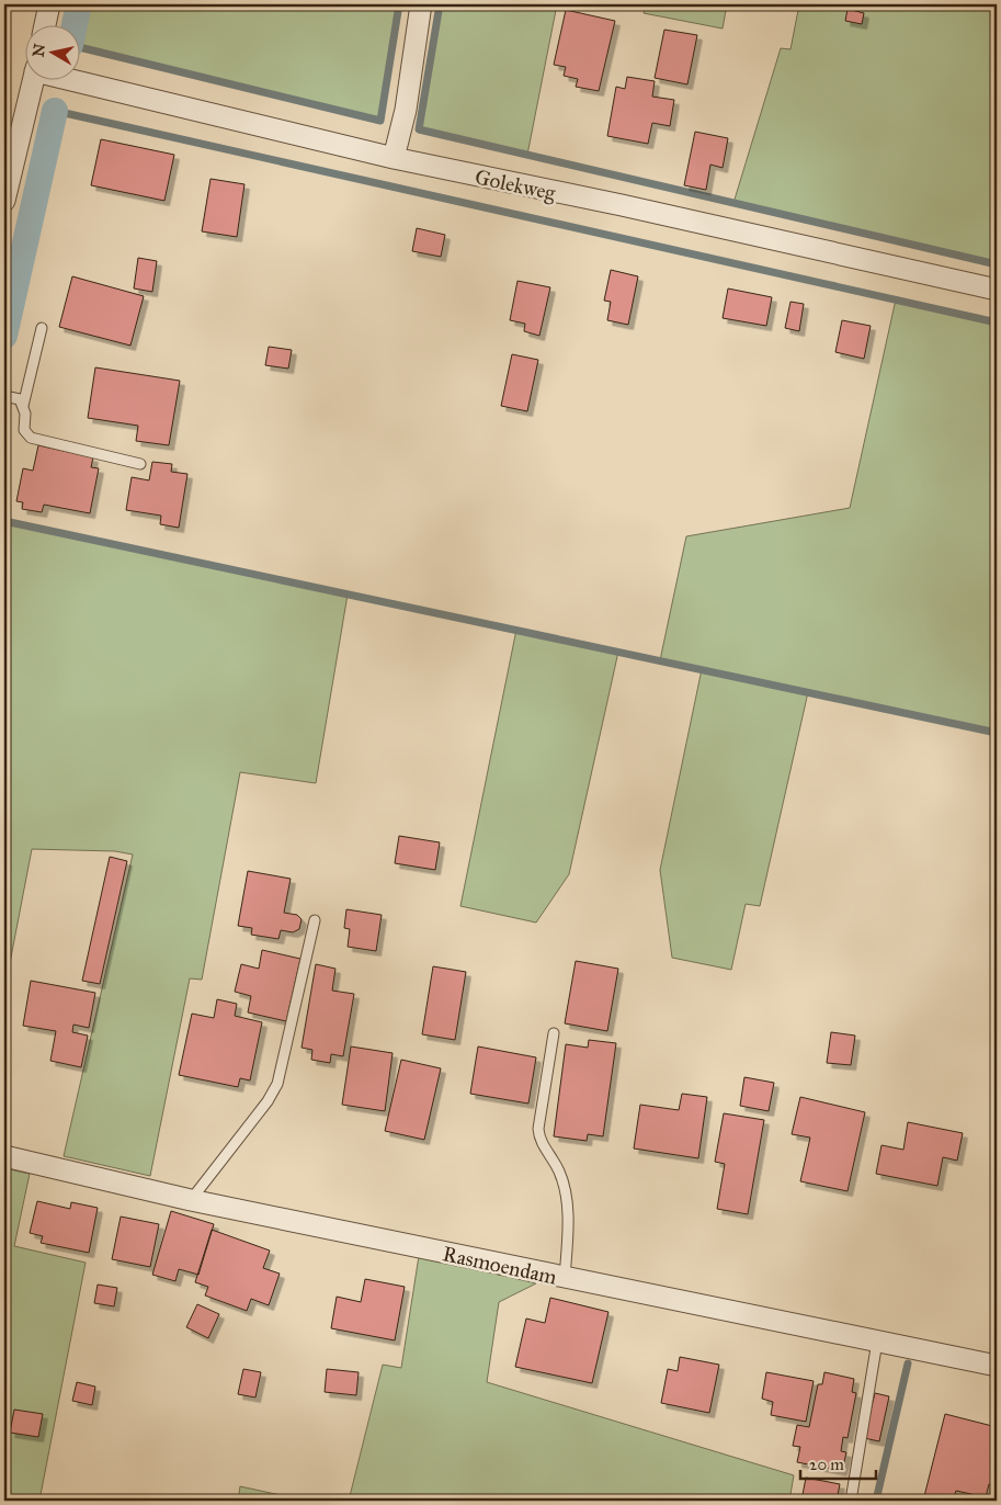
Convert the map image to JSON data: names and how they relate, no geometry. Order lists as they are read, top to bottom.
{
  "streets": {
    "street": ["Golekweg", "Rasmoendam"]
  },
  "scale_bar": "20 m",
  "north": "left"
}
